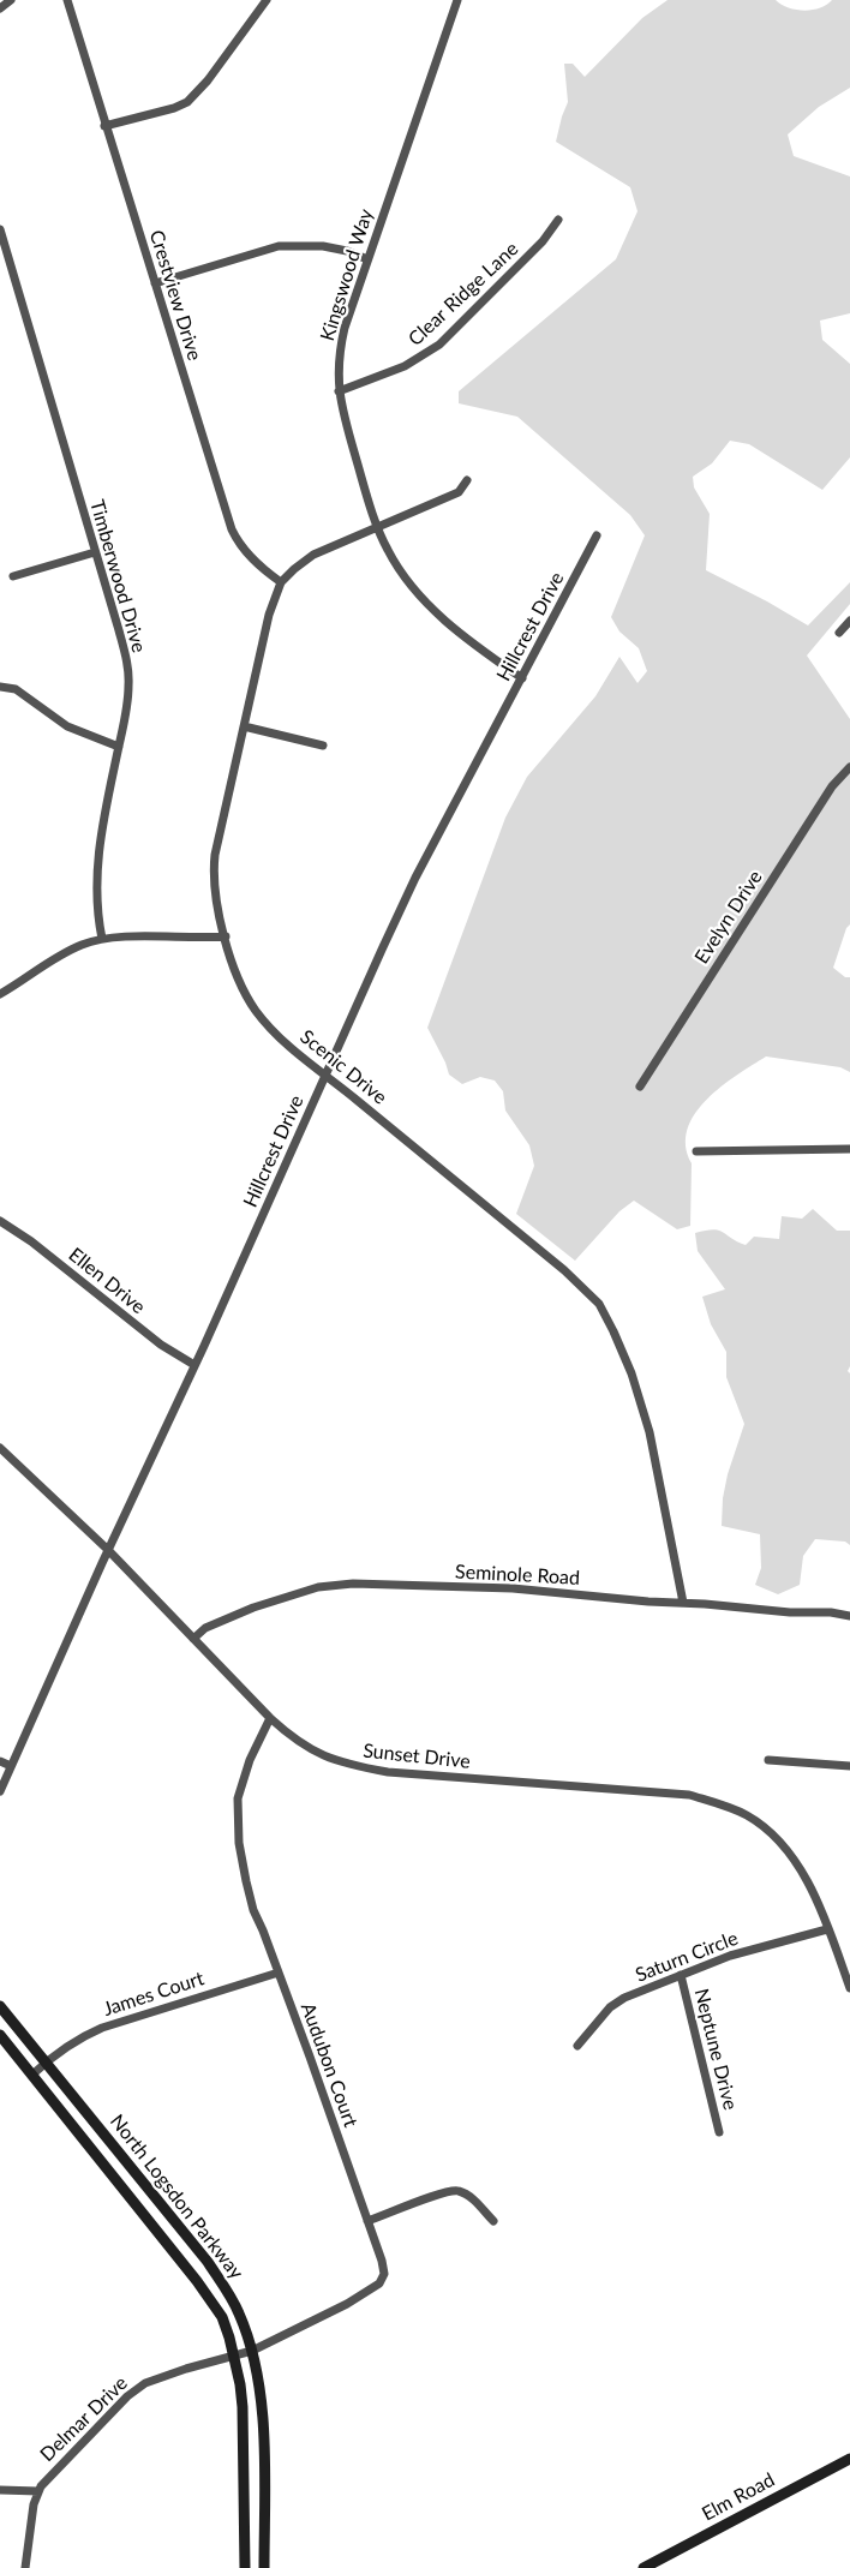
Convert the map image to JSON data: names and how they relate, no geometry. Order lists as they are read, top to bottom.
{
  "streets": {
    "main road": ["North Logsdon Parkway", "Elm Road"],
    "street": [
      "Kingswood Way",
      "Clear Ridge Lane",
      "Crestview Drive",
      "Timberwood Drive",
      "Hillcrest Drive",
      "Evelyn Drive",
      "Scenic Drive",
      "Ellen Drive",
      "Seminole Road",
      "Sunset Drive",
      "Saturn Circle",
      "James Court",
      "Neptune Drive",
      "Audubon Court",
      "Delmar Drive"
    ]
  },
  "crossings": [
    ["Kingswood Way", "Clear Ridge Lane"],
    ["Kingswood Way", "Hillcrest Drive"],
    ["Kingswood Way", "Scenic Drive"],
    ["Crestview Drive", "Scenic Drive"],
    ["Hillcrest Drive", "Scenic Drive"],
    ["Hillcrest Drive", "Ellen Drive"],
    ["Hillcrest Drive", "Sunset Drive"],
    ["Scenic Drive", "Seminole Road"],
    ["Seminole Road", "Sunset Drive"],
    ["Sunset Drive", "Saturn Circle"],
    ["Sunset Drive", "Audubon Court"],
    ["Saturn Circle", "Neptune Drive"],
    ["James Court", "Audubon Court"],
    ["James Court", "North Logsdon Parkway"],
    ["Audubon Court", "North Logsdon Parkway"],
    ["Audubon Court", "Delmar Drive"],
    ["North Logsdon Parkway", "Delmar Drive"]
  ]
}
